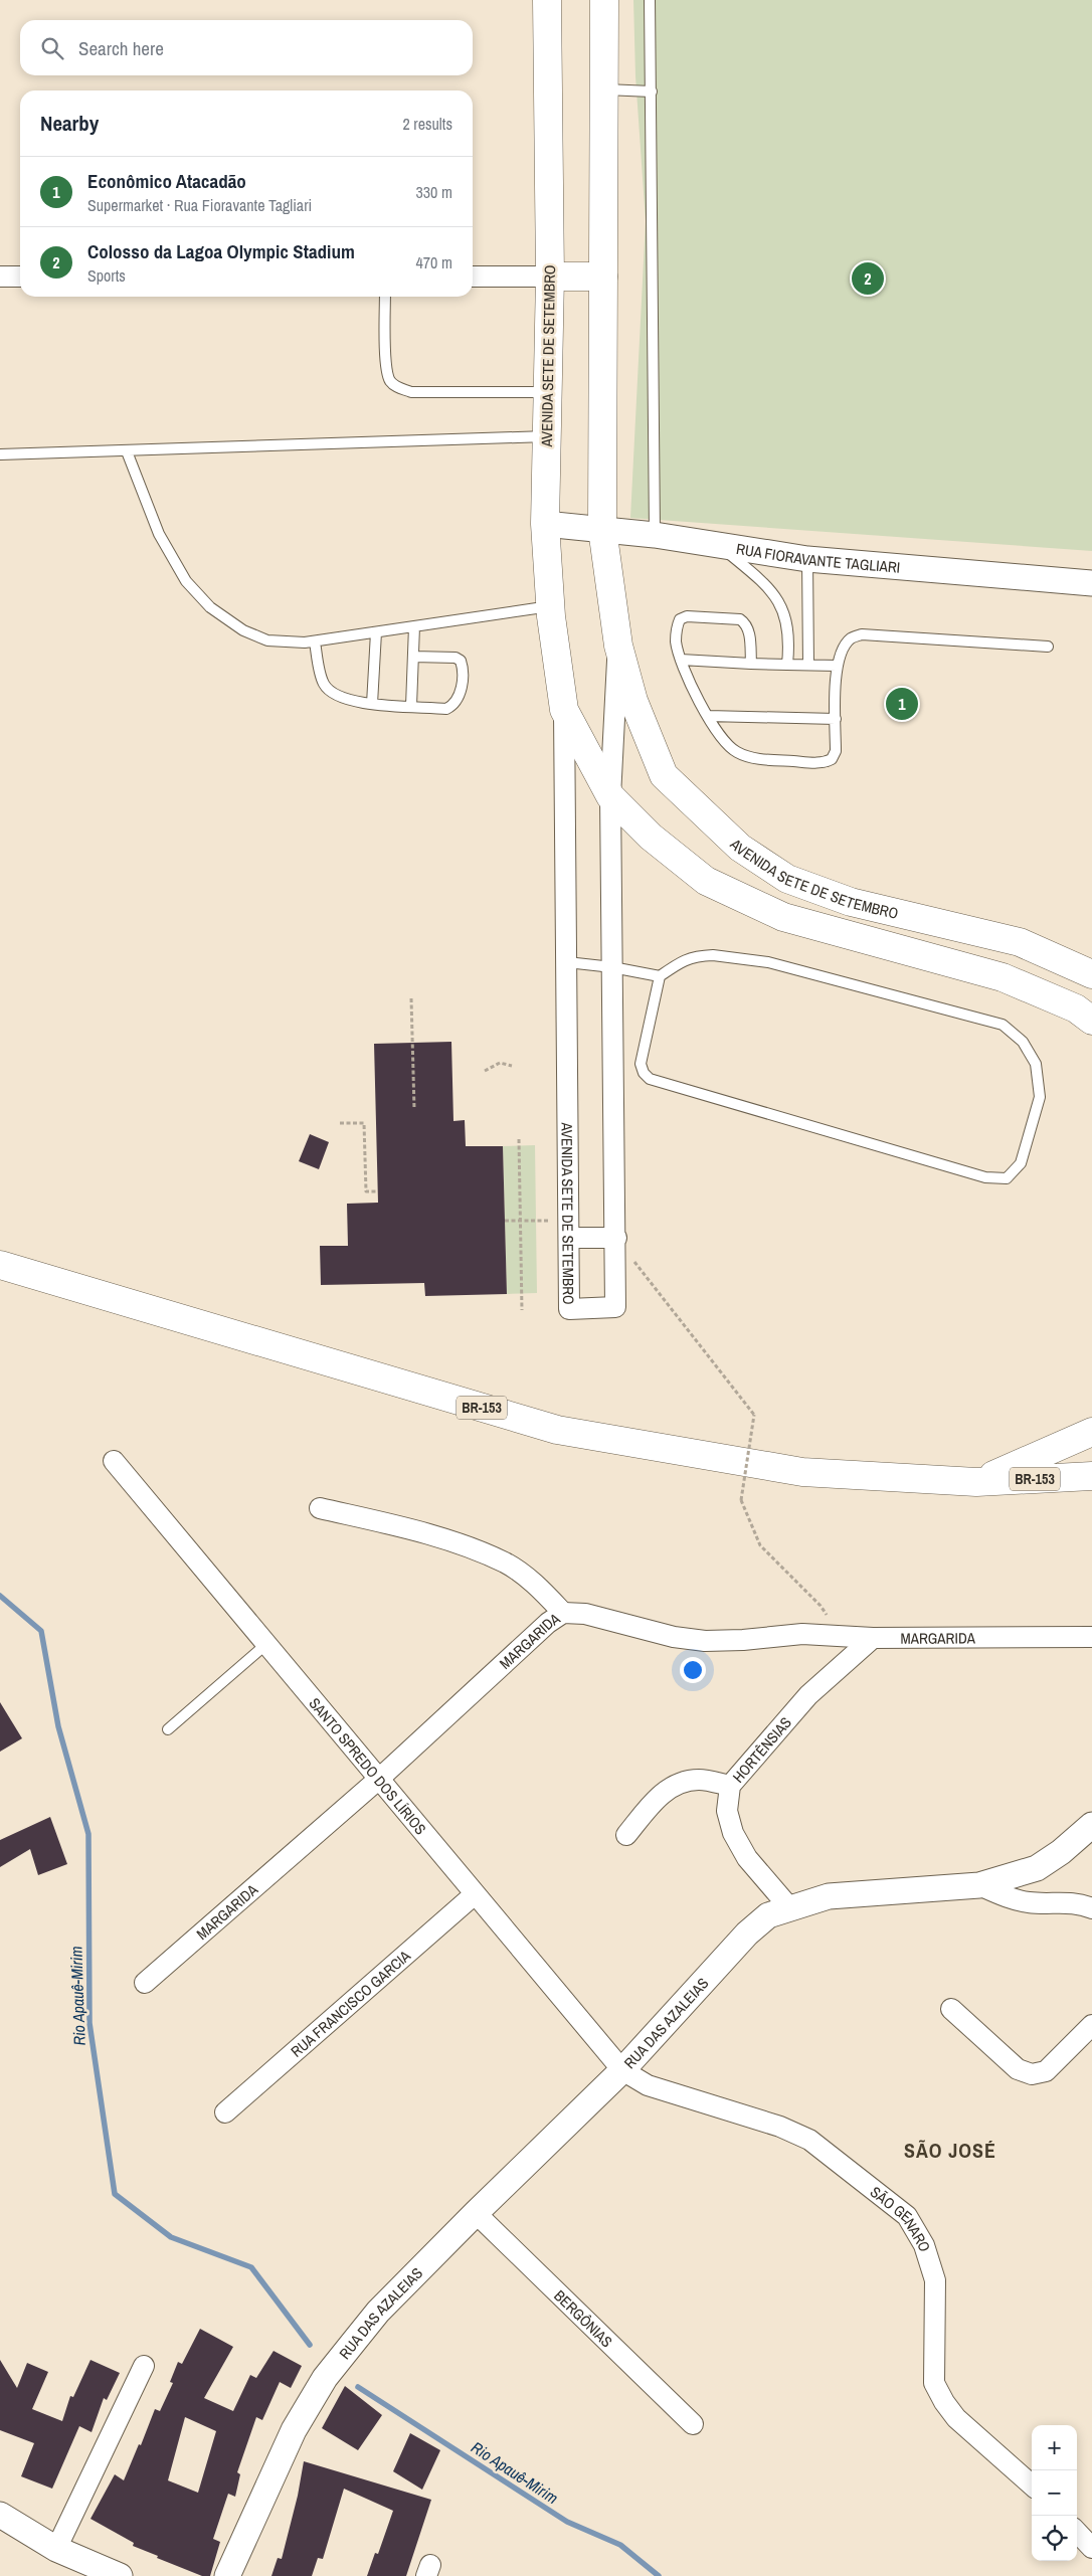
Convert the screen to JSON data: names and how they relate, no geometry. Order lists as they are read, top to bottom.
{
  "streets": {
    "main road": ["AVENIDA SETE DE SETEMBRO", "BR-153"],
    "street": [
      "RUA FIORAVANTE TAGLIARI",
      "MARGARIDA",
      "HORTÊNSIAS",
      "SANTO SPREDO DOS LÍRIOS",
      "RUA FRANCISCO GARCIA",
      "RUA DAS AZALEIAS",
      "SÃO GENARO",
      "BERGÔNIAS"
    ]
  },
  "crossings": [
    ["AVENIDA SETE DE SETEMBRO", "RUA FIORAVANTE TAGLIARI"],
    ["MARGARIDA", "HORTÊNSIAS"],
    ["MARGARIDA", "SANTO SPREDO DOS LÍRIOS"],
    ["HORTÊNSIAS", "RUA DAS AZALEIAS"],
    ["SANTO SPREDO DOS LÍRIOS", "RUA FRANCISCO GARCIA"],
    ["SANTO SPREDO DOS LÍRIOS", "RUA DAS AZALEIAS"],
    ["SANTO SPREDO DOS LÍRIOS", "SÃO GENARO"],
    ["RUA DAS AZALEIAS", "SÃO GENARO"],
    ["RUA DAS AZALEIAS", "BERGÔNIAS"]
  ],
  "districts": ["SÃO JOSÉ"],
  "water": ["Rio Apauê-Mirim"],
  "page": {
    "search": "Search here",
    "heading": ["Nearby", "2 results"],
    "list": [
      {
        "mark": "1",
        "name": "Econômico Atacadão",
        "note": "Supermarket · Rua Fioravante Tagliari",
        "value": "330 m"
      },
      {
        "mark": "2",
        "name": "Colosso da Lagoa Olympic Stadium",
        "note": "Sports",
        "value": "470 m"
      }
    ],
    "pins": ["2", "1"],
    "map_buttons": ["+", "−"]
  }
}
